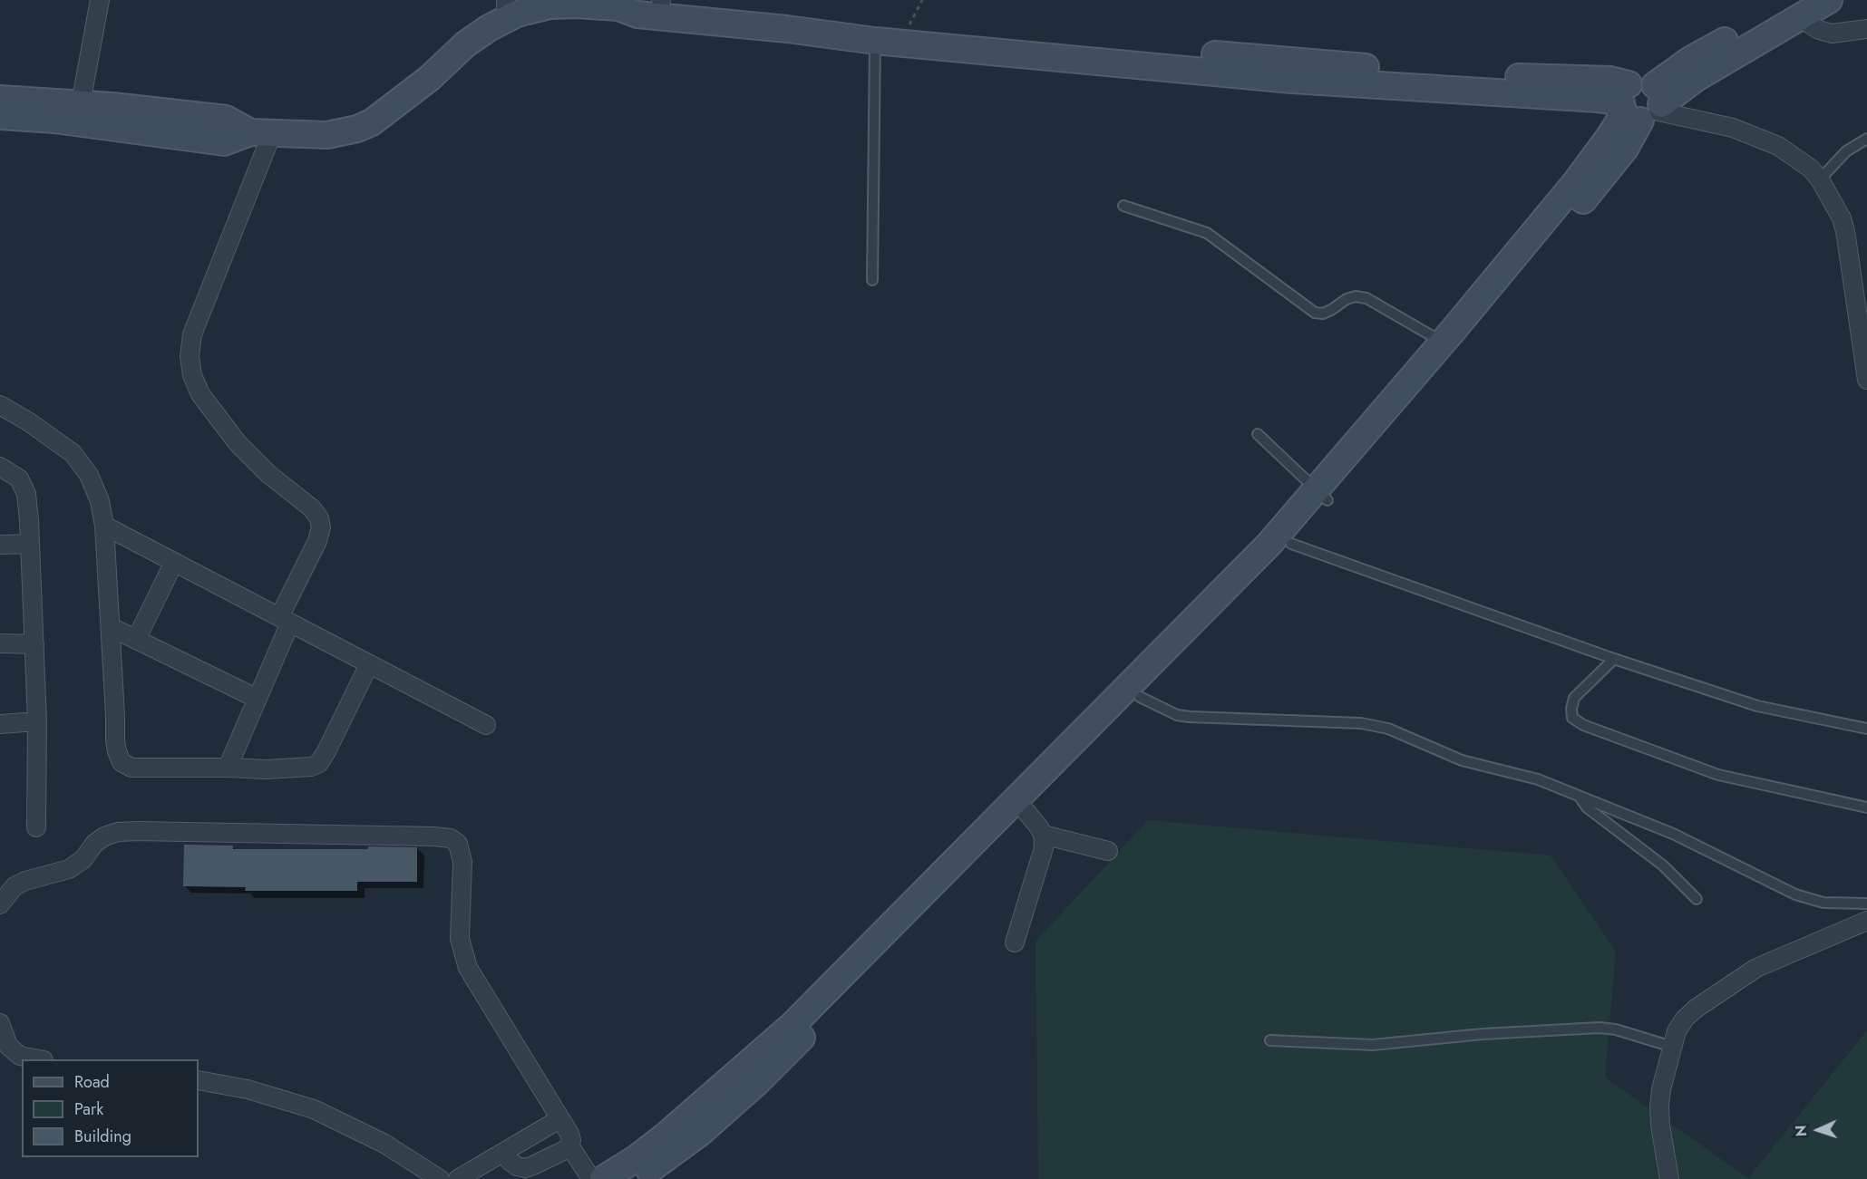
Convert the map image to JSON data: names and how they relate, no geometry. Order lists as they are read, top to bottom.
{
  "legend": ["Road", "Park", "Building"],
  "north": "left"
}
